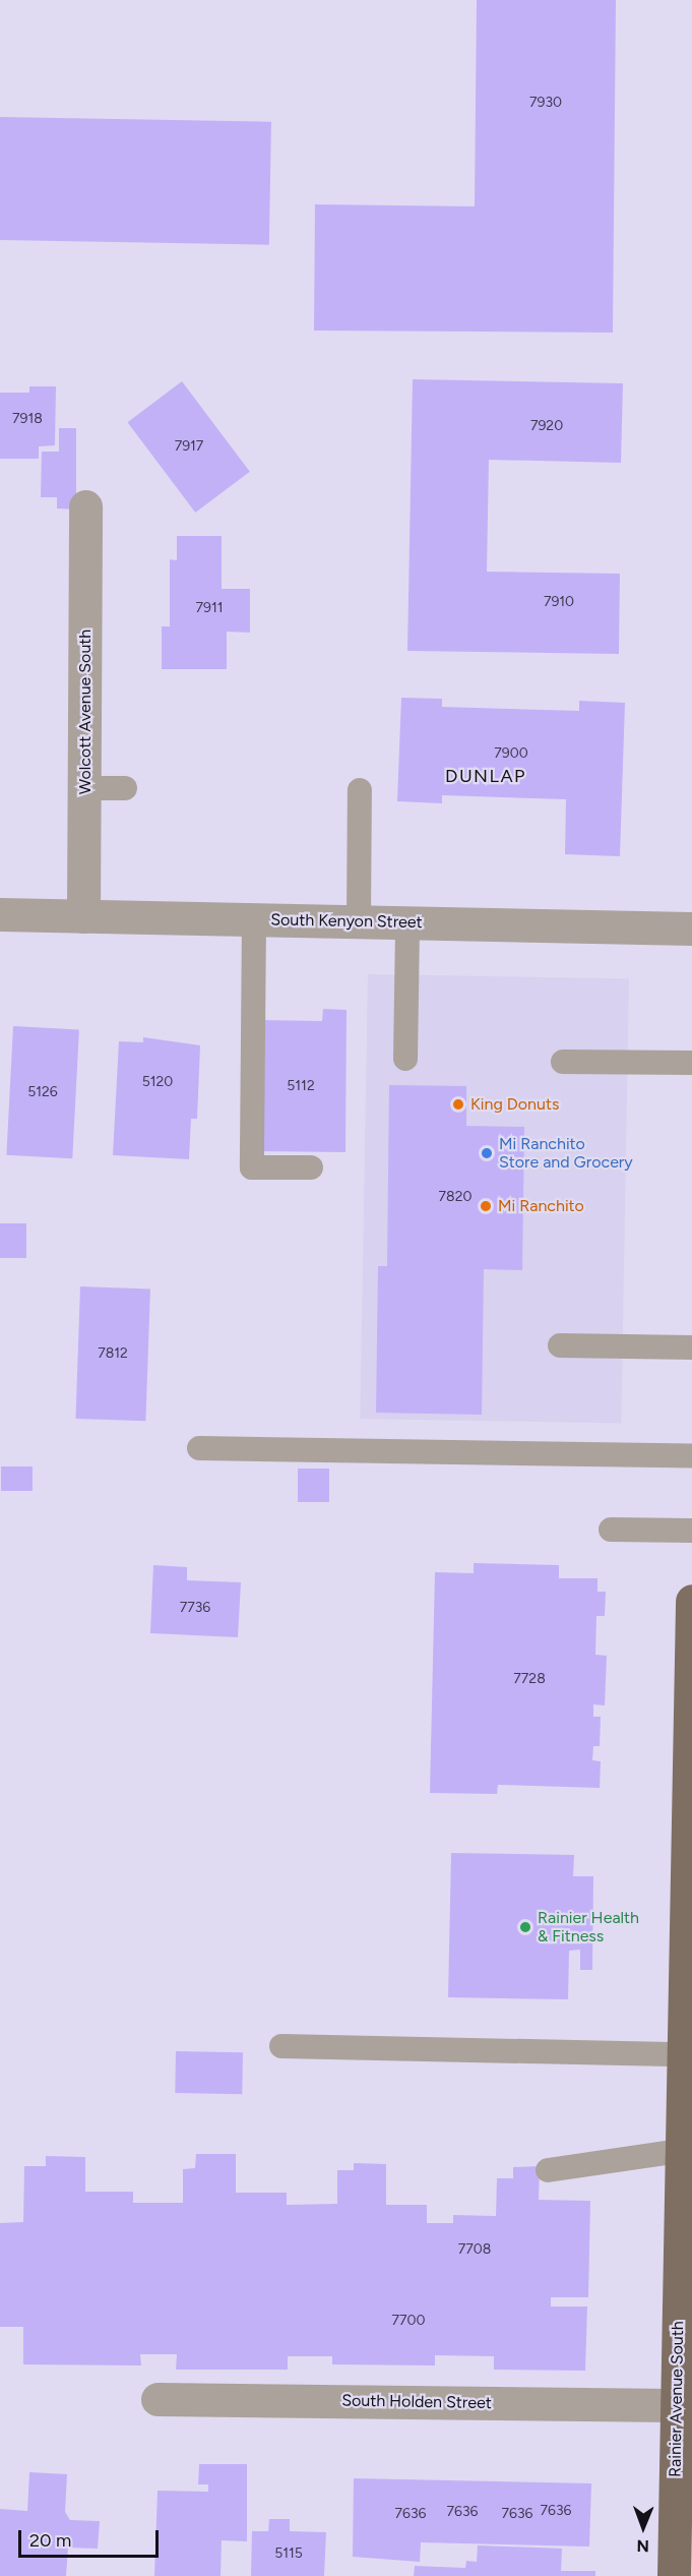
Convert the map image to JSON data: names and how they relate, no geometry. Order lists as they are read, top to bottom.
{
  "streets": {
    "main road": ["Rainier Avenue South"],
    "street": ["Wolcott Avenue South", "South Kenyon Street", "South Holden Street"]
  },
  "crossings": [
    ["Wolcott Avenue South", "South Kenyon Street"],
    ["Rainier Avenue South", "South Holden Street"]
  ],
  "districts": ["DUNLAP"],
  "places": [
    "King Donuts",
    "Mi Ranchito Store and Grocery",
    "Mi Ranchito",
    "Rainier Health & Fitness"
  ],
  "house_numbers": [
    "7930",
    "7918",
    "7920",
    "7917",
    "7910",
    "7911",
    "7900",
    "5120",
    "5112",
    "5126",
    "7820",
    "7812",
    "7736",
    "7728",
    "7708",
    "7700",
    "7636",
    "7636",
    "7636",
    "7636",
    "5115"
  ],
  "scale_bar": "20 m",
  "north": "bottom"
}
